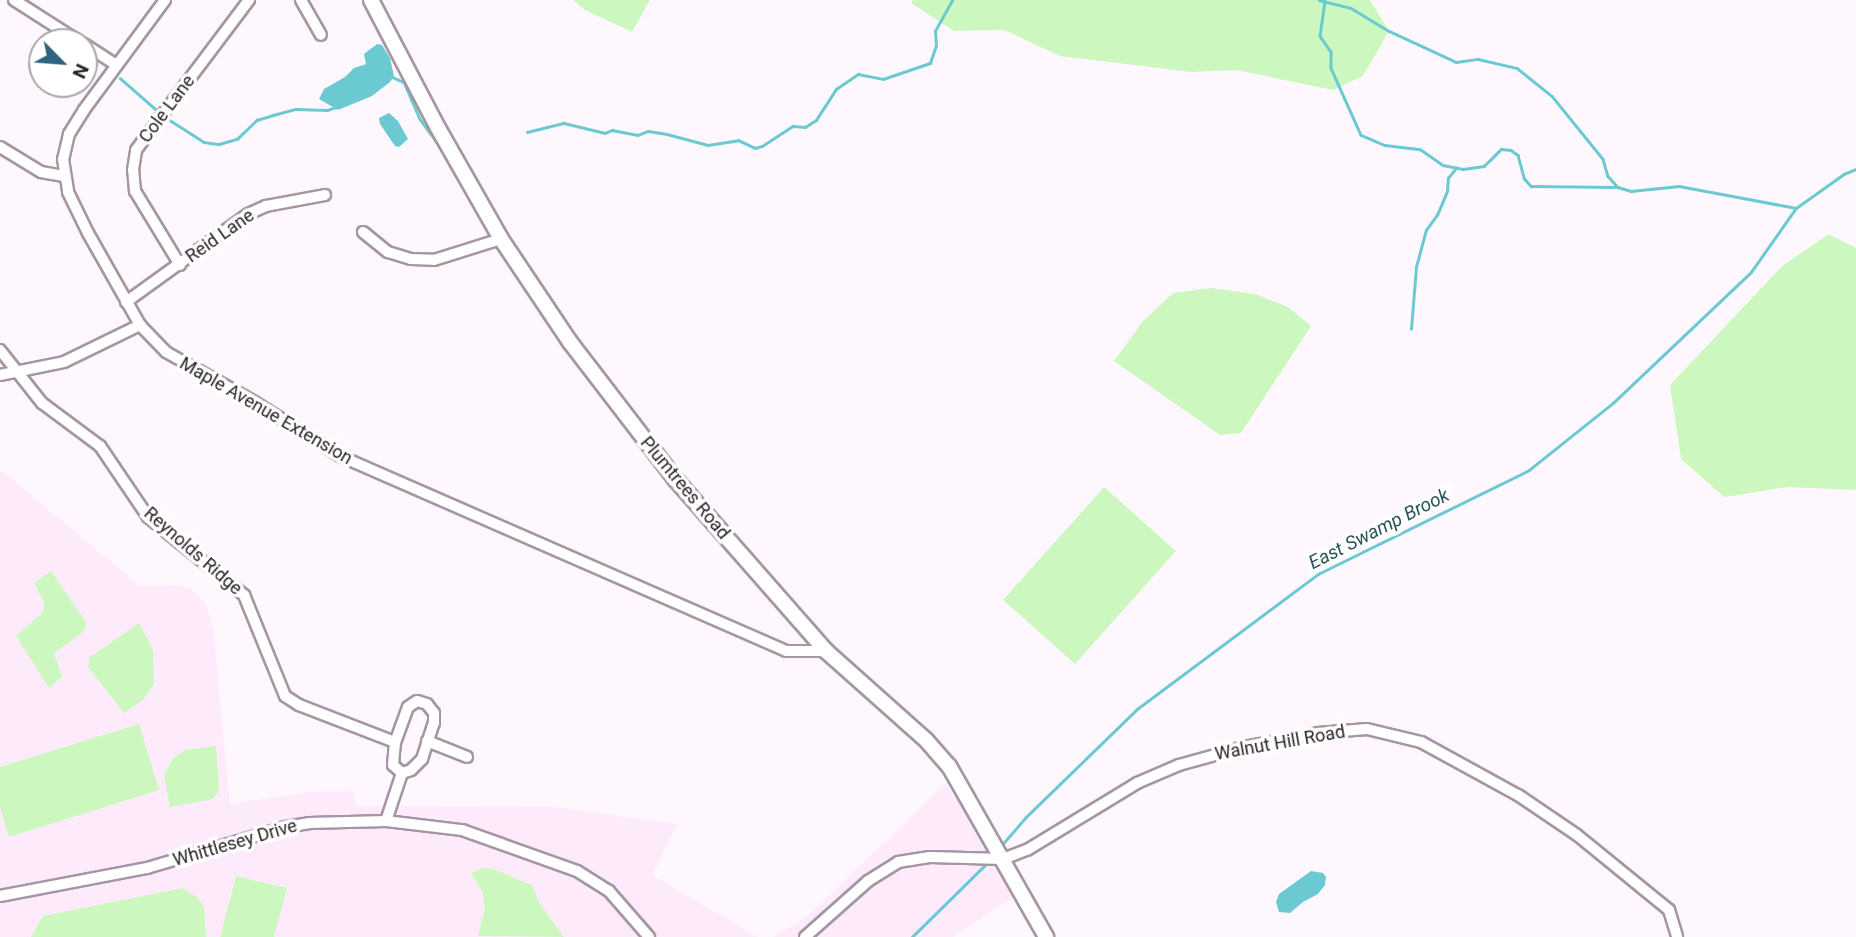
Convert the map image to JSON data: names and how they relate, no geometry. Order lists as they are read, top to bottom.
{
  "streets": {
    "main road": ["Plumtrees Road"],
    "street": [
      "Cole Lane",
      "Reid Lane",
      "Maple Avenue Extension",
      "Reynolds Ridge",
      "Walnut Hill Road",
      "Whittlesey Drive"
    ]
  },
  "crossings": [
    ["Cole Lane", "Reid Lane"],
    ["Reid Lane", "Maple Avenue Extension"],
    ["Maple Avenue Extension", "Plumtrees Road"],
    ["Plumtrees Road", "Walnut Hill Road"]
  ],
  "water": ["East Swamp Brook"],
  "north": "bottom right"
}
